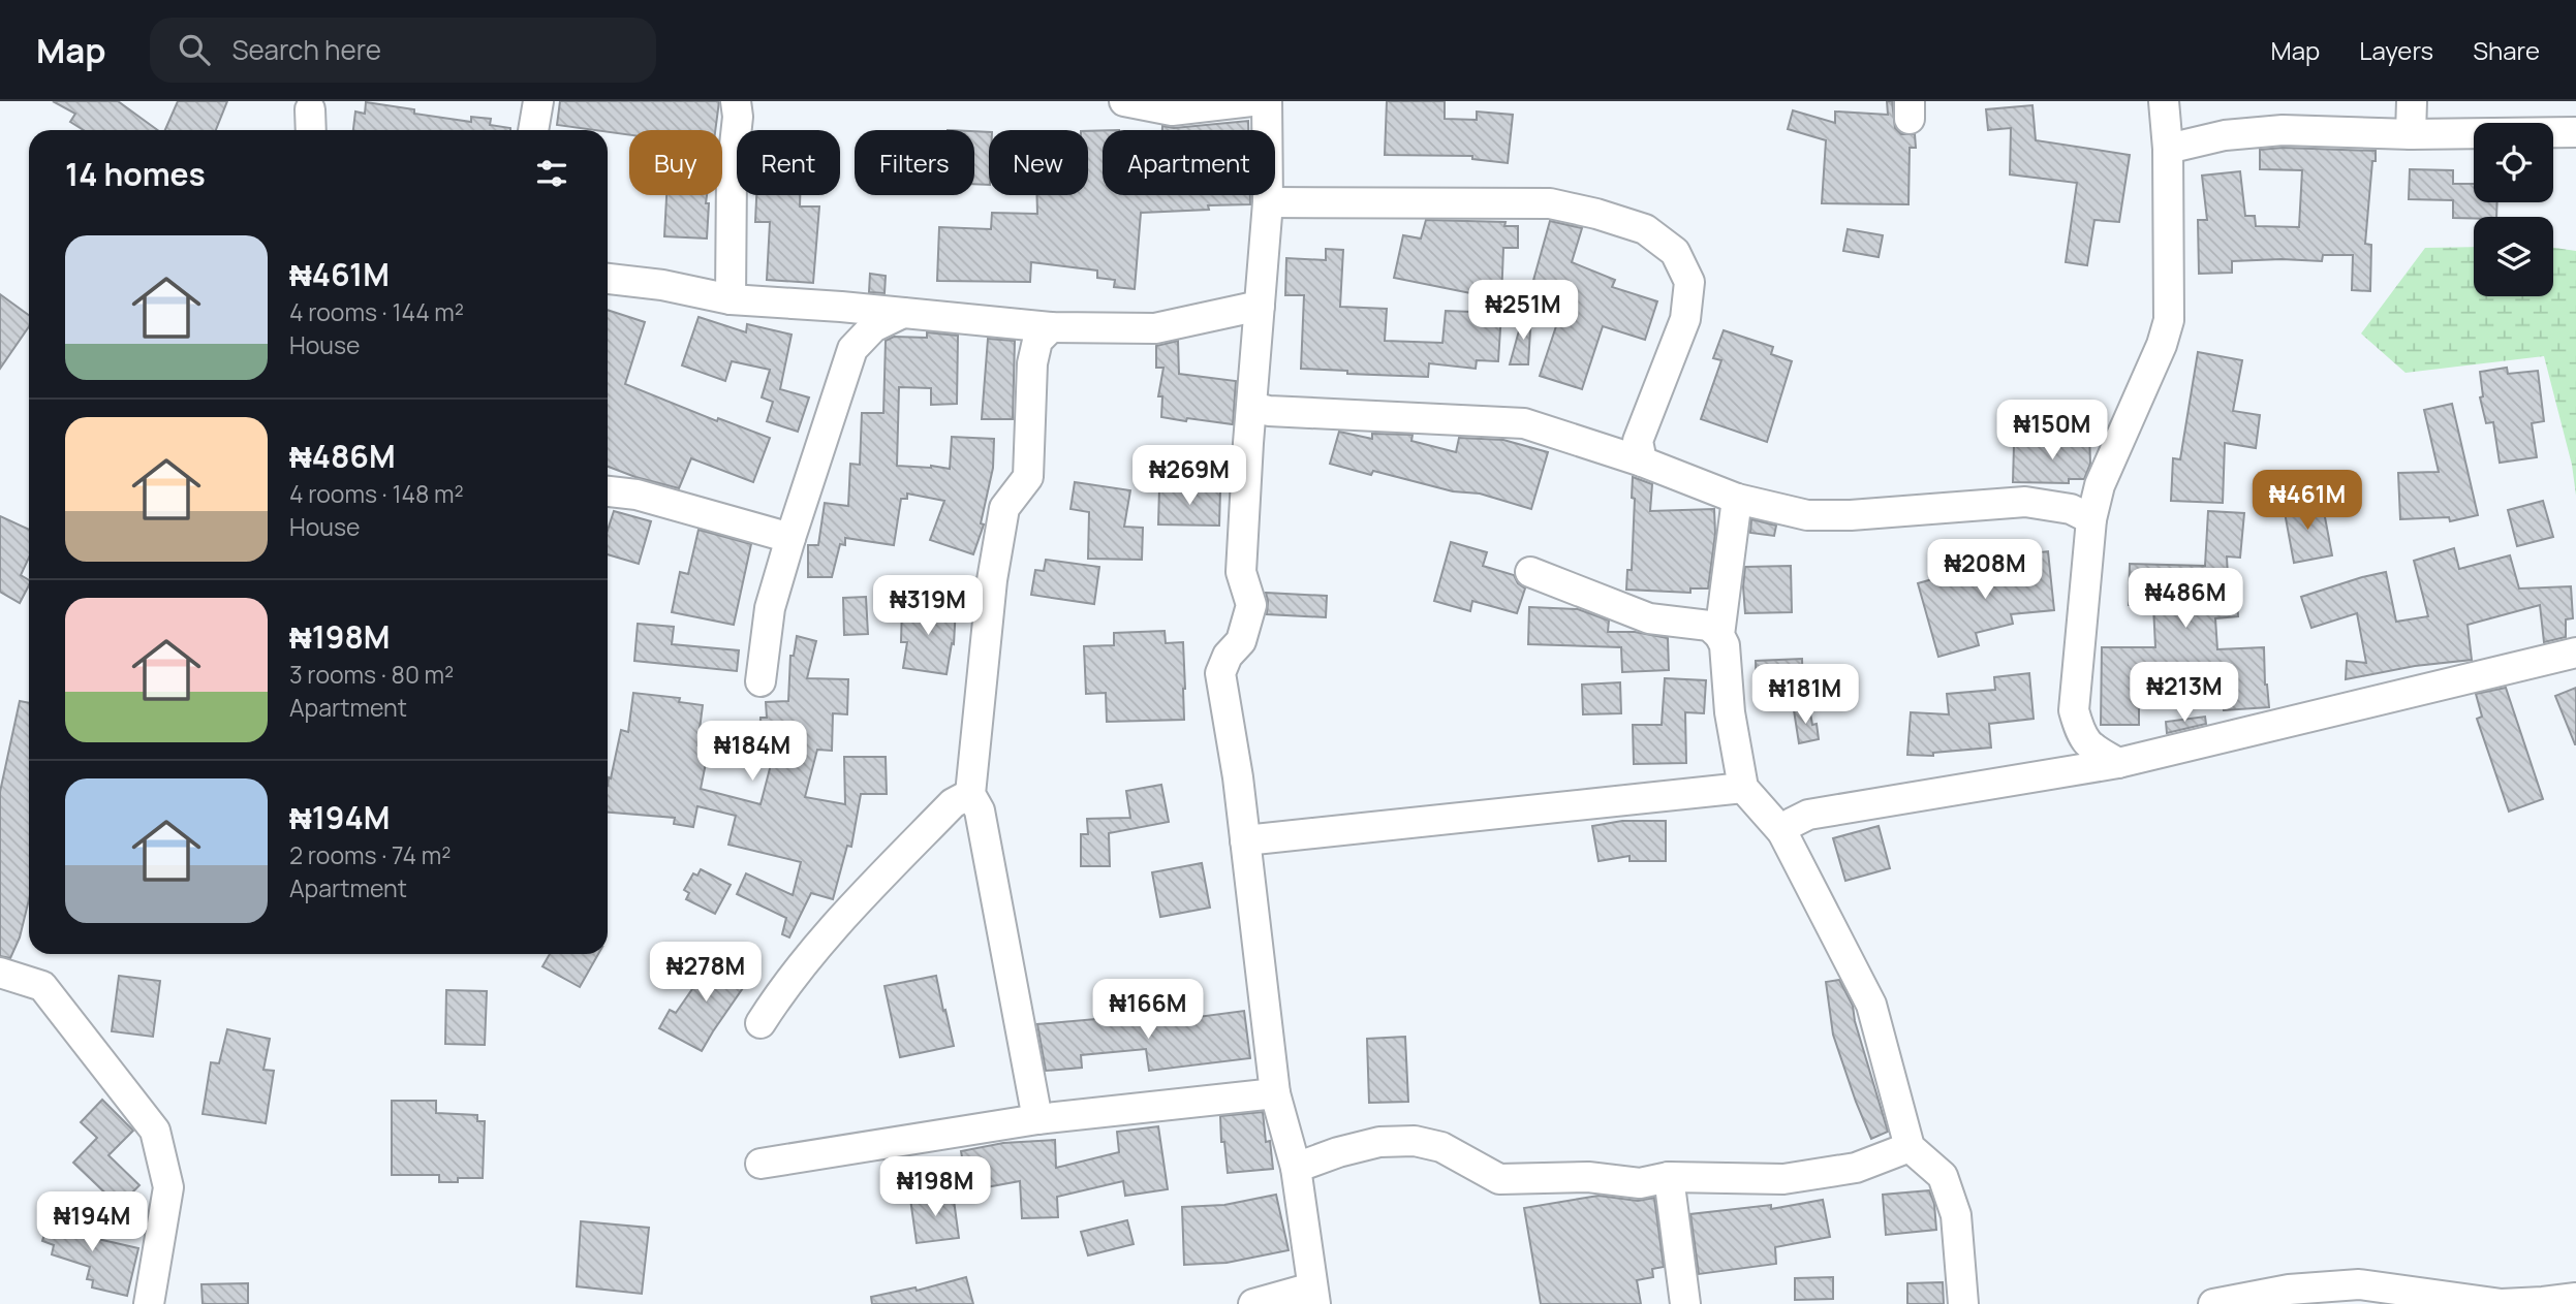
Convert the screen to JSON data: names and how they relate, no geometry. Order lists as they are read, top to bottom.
{
  "page": {
    "header": "Map",
    "search": "Search here",
    "nav": ["Map", "Layers", "Share"],
    "chip": [
      "Buy",
      "Rent",
      "Filters",
      "New",
      "Apartment"
    ],
    "heading": "14 homes",
    "list": [
      {
        "name": "₦461M",
        "note": "4 rooms · 144 m² · House"
      },
      {
        "name": "₦486M",
        "note": "4 rooms · 148 m² · House"
      },
      {
        "name": "₦198M",
        "note": "3 rooms · 80 m² · Apartment"
      },
      {
        "name": "₦194M",
        "note": "2 rooms · 74 m² · Apartment"
      }
    ],
    "price": [
      "₦251M",
      "₦150M",
      "₦269M",
      "₦461M",
      "₦208M",
      "₦486M",
      "₦319M",
      "₦213M",
      "₦181M",
      "₦184M",
      "₦278M",
      "₦166M",
      "₦198M",
      "₦194M"
    ]
  }
}
